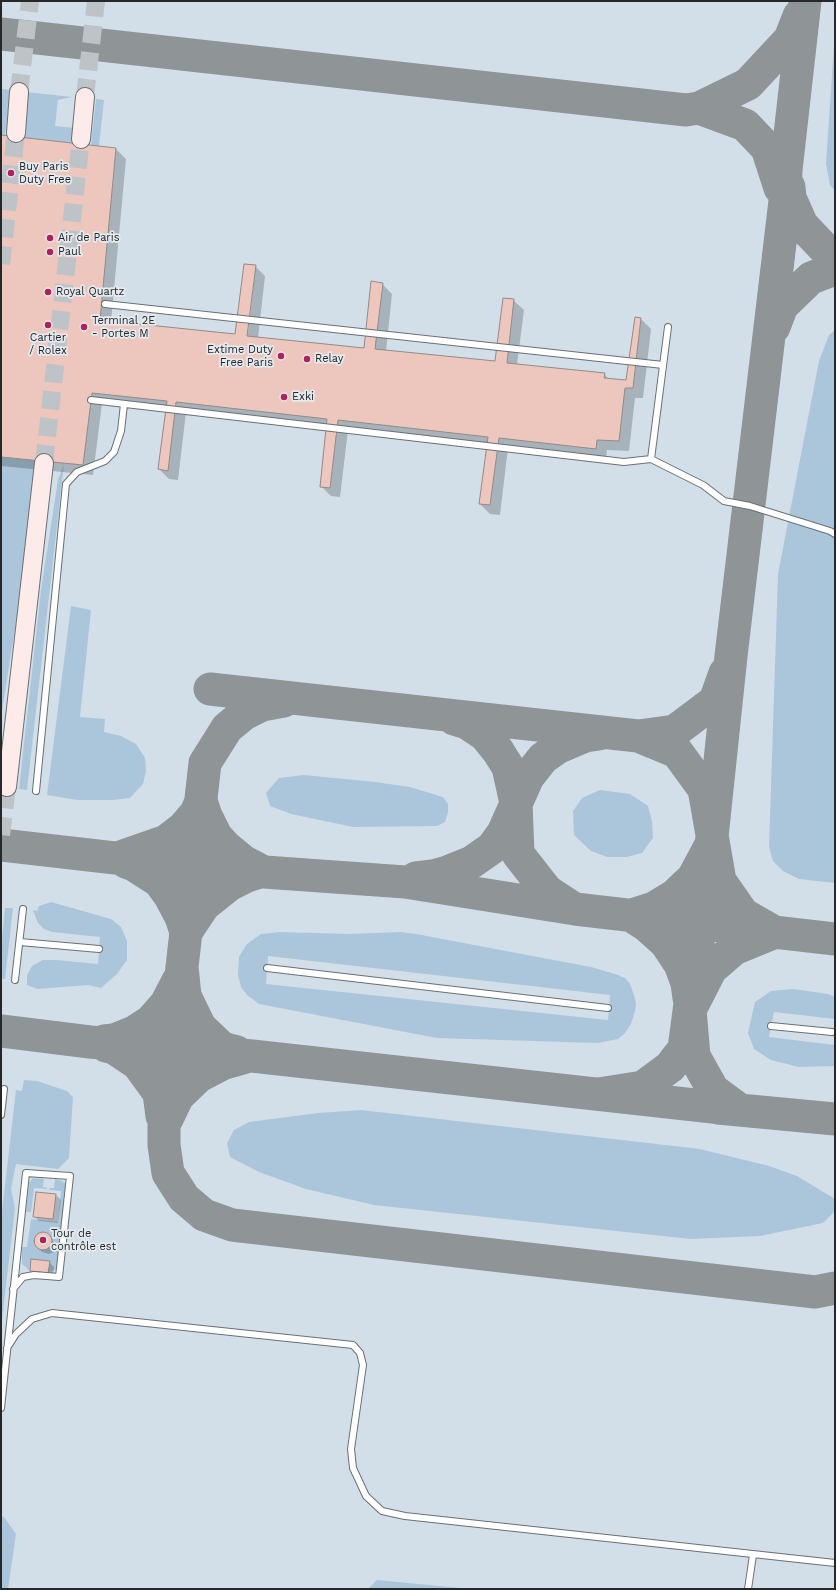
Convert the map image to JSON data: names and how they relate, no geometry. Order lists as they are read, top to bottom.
{
  "places": [
    "Buy Paris Duty Free",
    "Air de Paris",
    "Paul",
    "Royal Quartz",
    "Cartier / Rolex",
    "Terminal 2E - Portes M",
    "Extime Duty Free Paris",
    "Relay",
    "Exki",
    "Tour de contrôle est"
  ]
}
